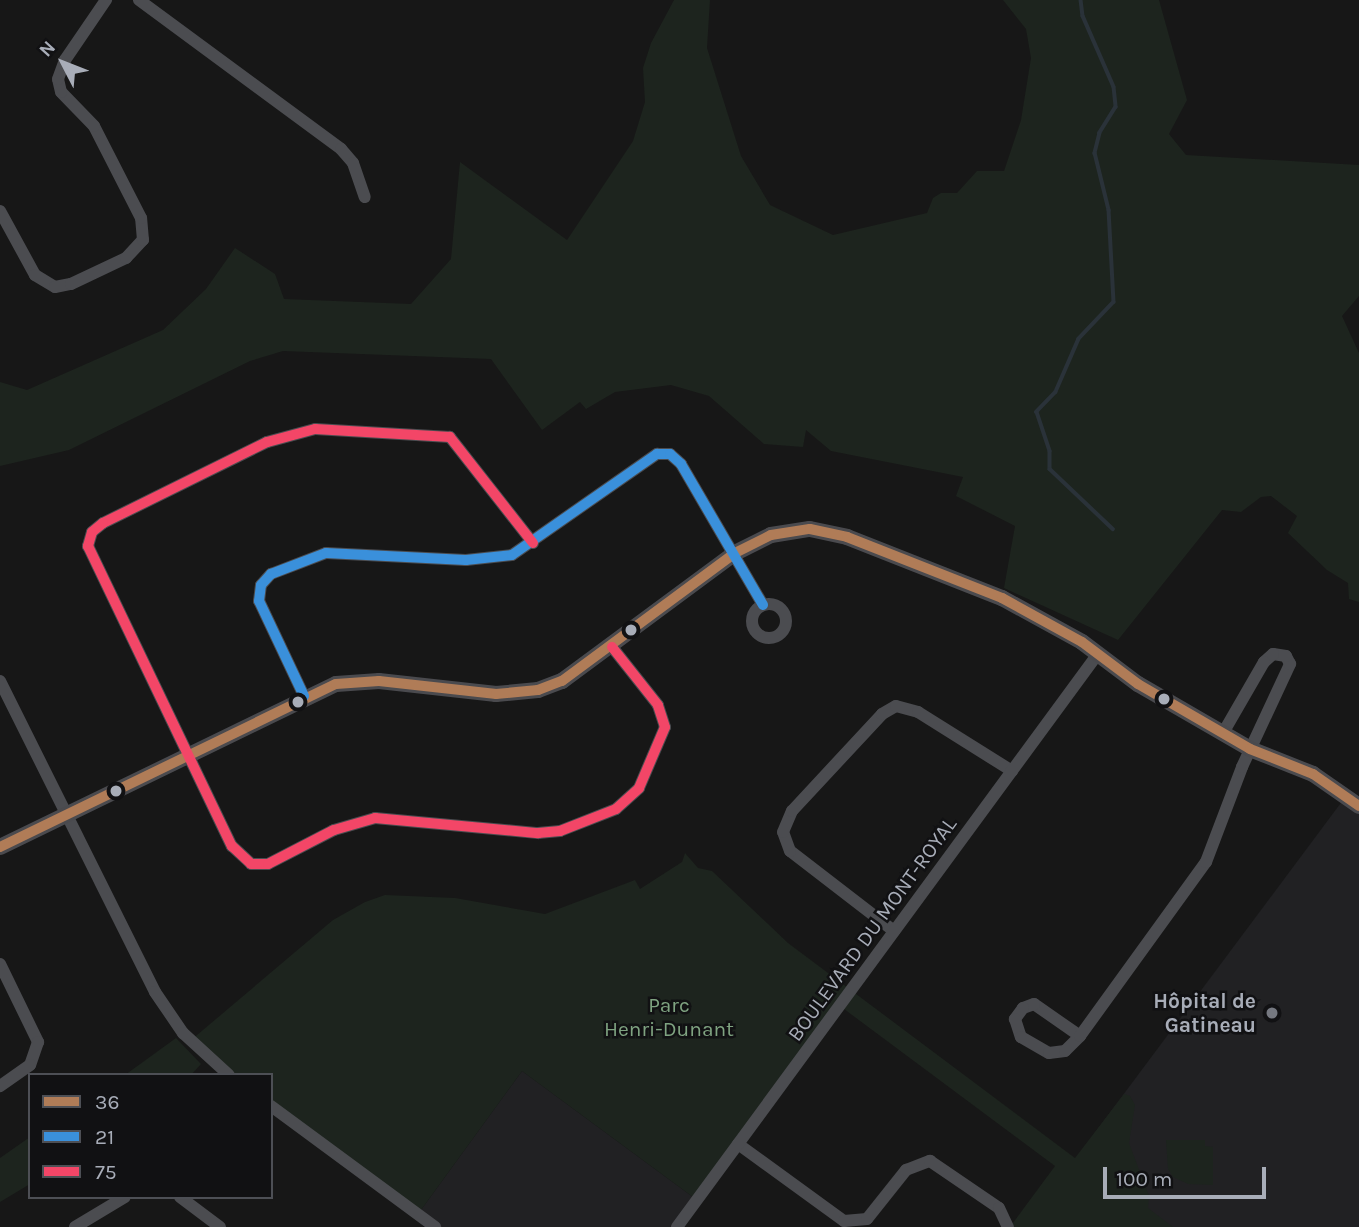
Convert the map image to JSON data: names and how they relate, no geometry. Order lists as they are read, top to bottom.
{
  "streets": {
    "street": ["BOULEVARD DU MONT-ROYAL"]
  },
  "parks": ["Parc Henri-Dunant"],
  "places": ["Hôpital de Gatineau"],
  "lines": ["transit line 75", "transit line 21", "transit line 36"],
  "legend": ["36", "21", "75"],
  "scale_bar": "100 m",
  "north": "top left"
}
